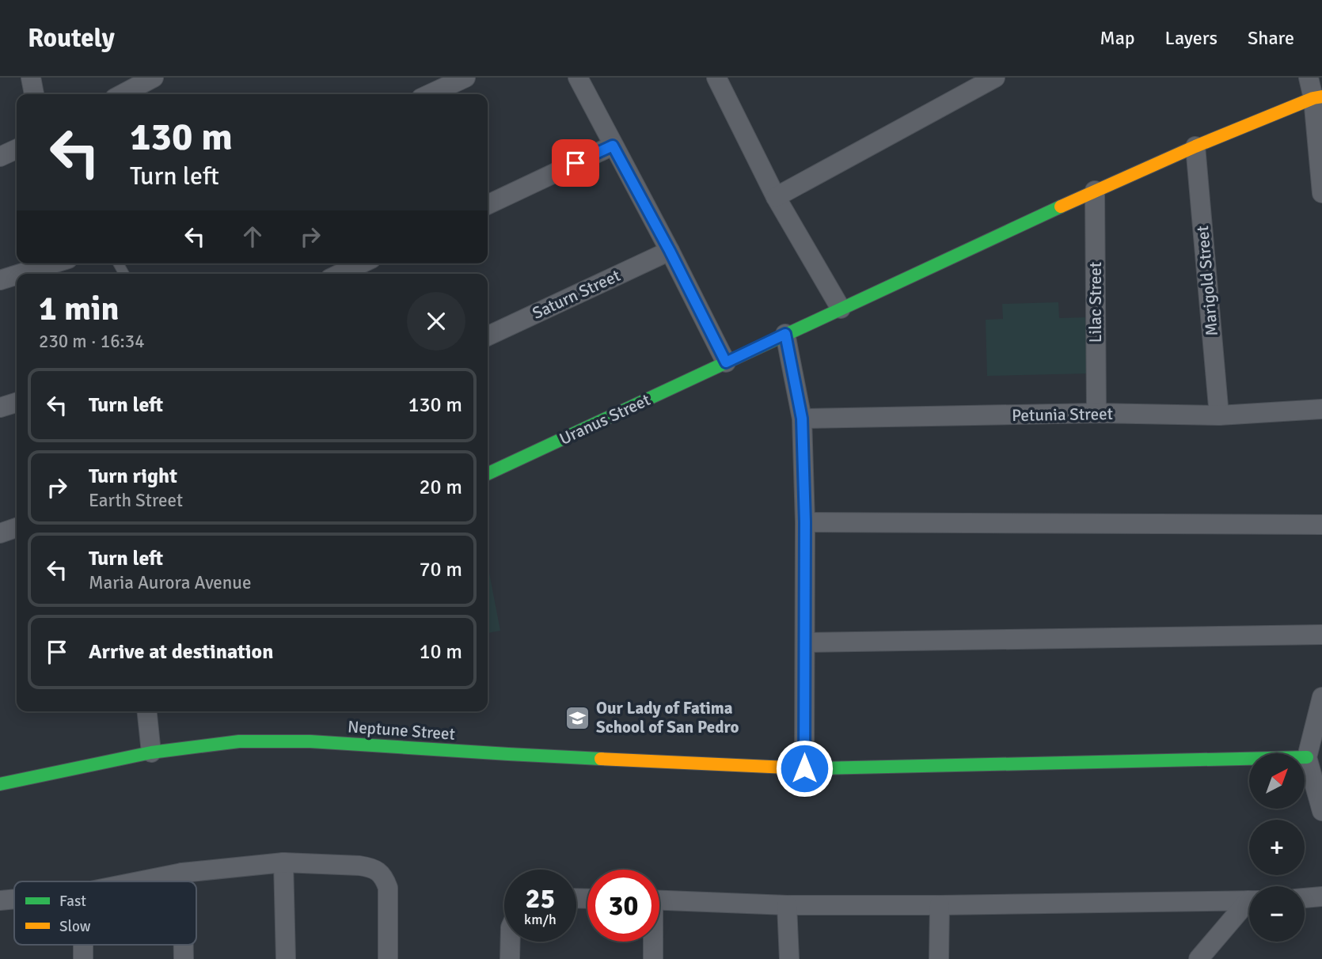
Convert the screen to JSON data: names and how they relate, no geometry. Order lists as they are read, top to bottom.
{
  "streets": {
    "street": [
      "Marigold Street",
      "Saturn Street",
      "Lilac Street",
      "Petunia Street",
      "Uranus Street",
      "Neptune Street"
    ]
  },
  "crossings": [
    ["Marigold Street", "Petunia Street"],
    ["Marigold Street", "Uranus Street"],
    ["Lilac Street", "Petunia Street"],
    ["Lilac Street", "Uranus Street"]
  ],
  "places": {
    "school or university": ["Our Lady of Fatima School of San Pedro"]
  },
  "legend": ["Fast", "Slow"],
  "north": "top right",
  "page": {
    "header": "Routely",
    "nav": ["Map", "Layers", "Share"],
    "turn": ["130 m", "Turn left"],
    "heading": ["1 min", "230 m · 16:34"],
    "list": [
      {
        "name": "Turn left",
        "value": "130 m"
      },
      {
        "name": "Turn right",
        "note": "Earth Street",
        "value": "20 m"
      },
      {
        "name": "Turn left",
        "note": "Maria Aurora Avenue",
        "value": "70 m"
      },
      {
        "name": "Arrive at destination",
        "value": "10 m"
      }
    ],
    "map_buttons": ["+", "−"],
    "speed": "25 km/h",
    "limit": "30"
  }
}
